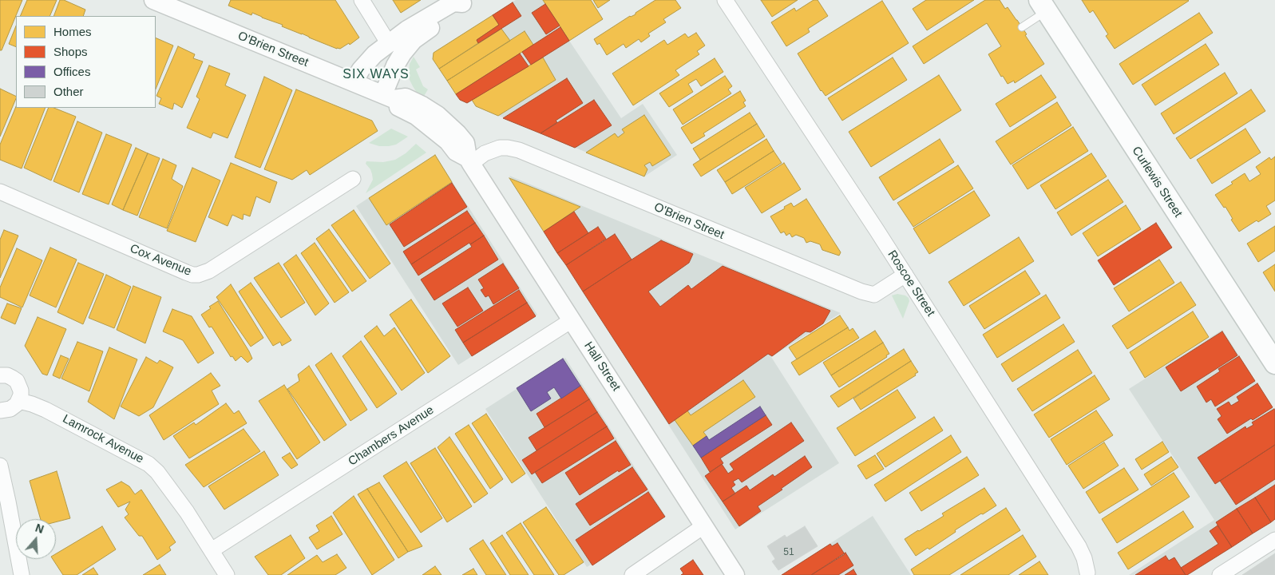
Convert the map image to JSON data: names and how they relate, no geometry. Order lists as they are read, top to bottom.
{
  "streets": {
    "main road": ["Curlewis Street"],
    "street": [
      "O'Brien Street",
      "Cox Avenue",
      "Roscoe Street",
      "Hall Street",
      "Chambers Avenue",
      "Lamrock Avenue"
    ]
  },
  "crossings": [
    ["O'Brien Street", "Roscoe Street"],
    ["O'Brien Street", "Hall Street"],
    ["Hall Street", "Chambers Avenue"],
    ["Chambers Avenue", "Lamrock Avenue"]
  ],
  "districts": ["SIX WAYS"],
  "house_numbers": ["51"],
  "legend": [
    "Homes",
    "Shops",
    "Offices",
    "Other"
  ],
  "north": "top"
}
